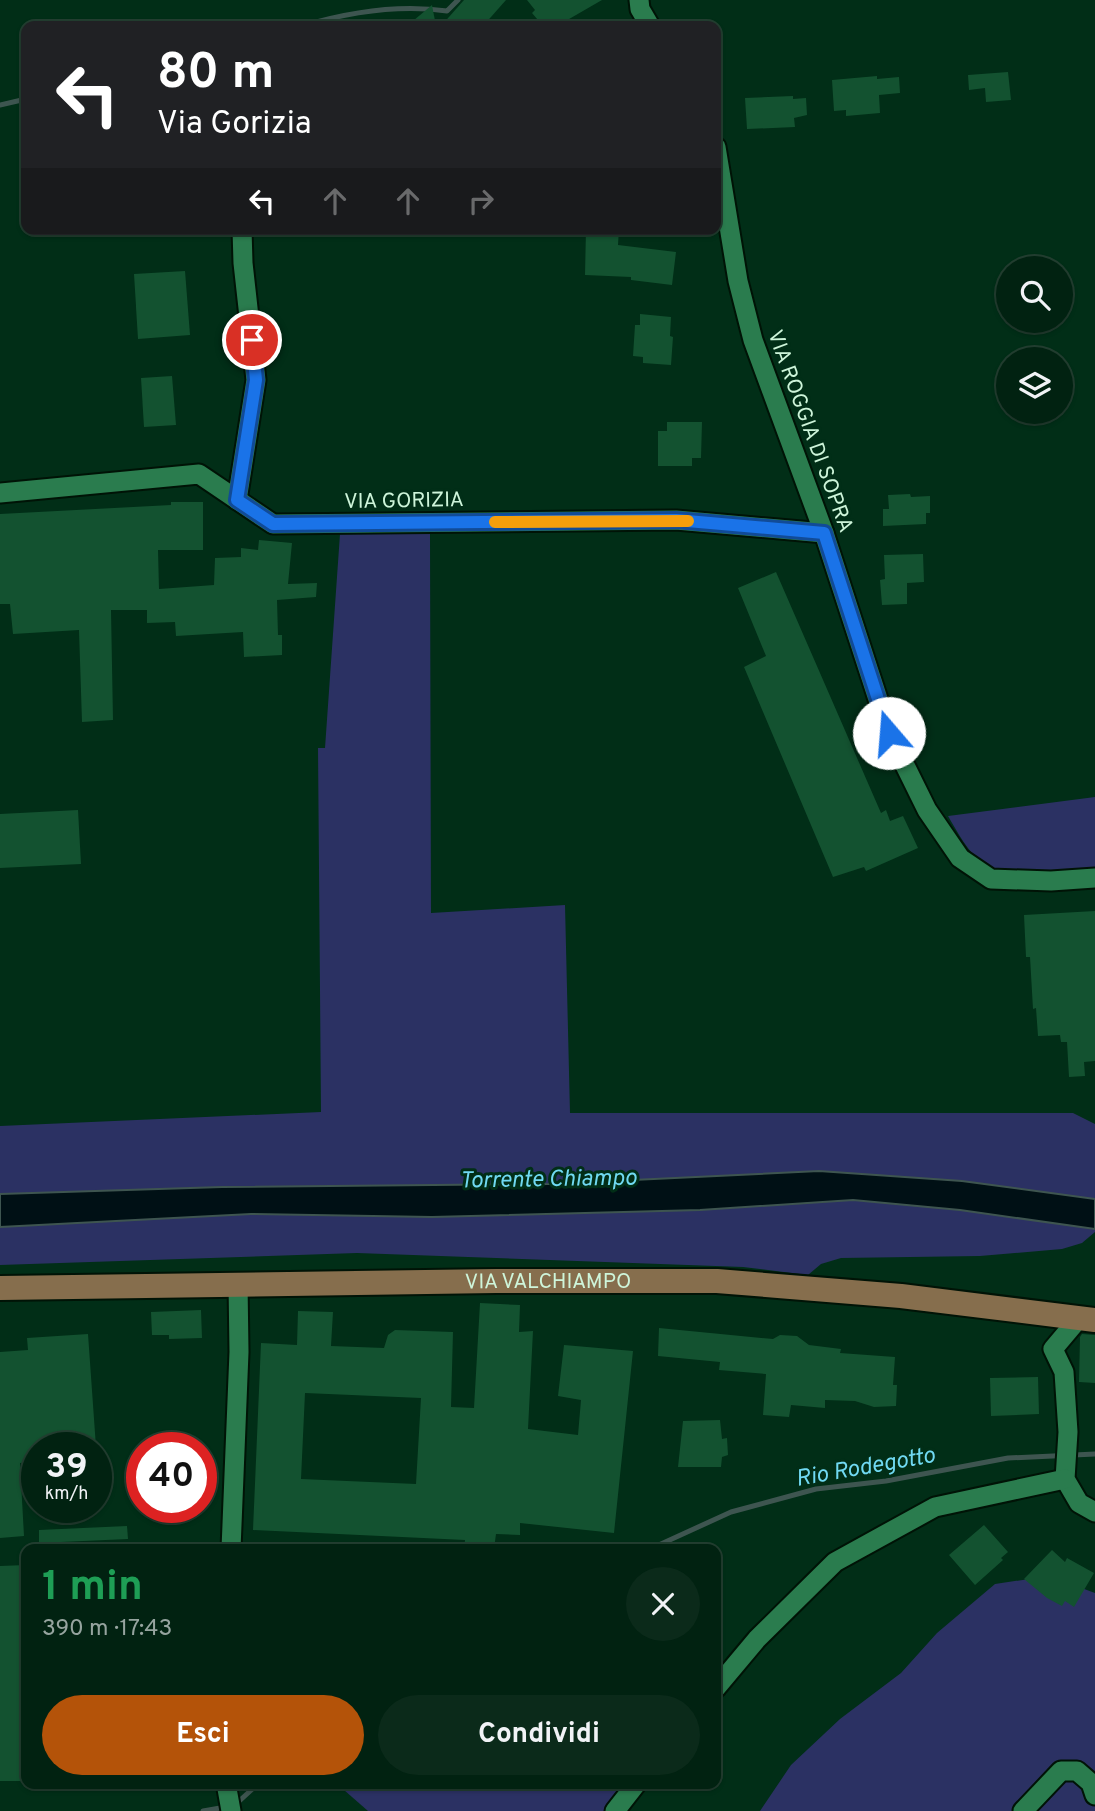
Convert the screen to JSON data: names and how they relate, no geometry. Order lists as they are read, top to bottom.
{
  "streets": {
    "main road": ["VIA VALCHIAMPO"],
    "street": ["VIA ROGGIA DI SOPRA", "VIA GORIZIA"]
  },
  "crossings": [
    ["VIA ROGGIA DI SOPRA", "VIA GORIZIA"]
  ],
  "water": ["Torrente Chiampo", "Rio Rodegotto"],
  "page": {
    "turn": ["80 m", "Via Gorizia"],
    "speed": "39 km/h",
    "limit": "40",
    "heading": ["1 min", "390 m · 17:43"],
    "buttons": ["Esci", "Condividi"]
  }
}
